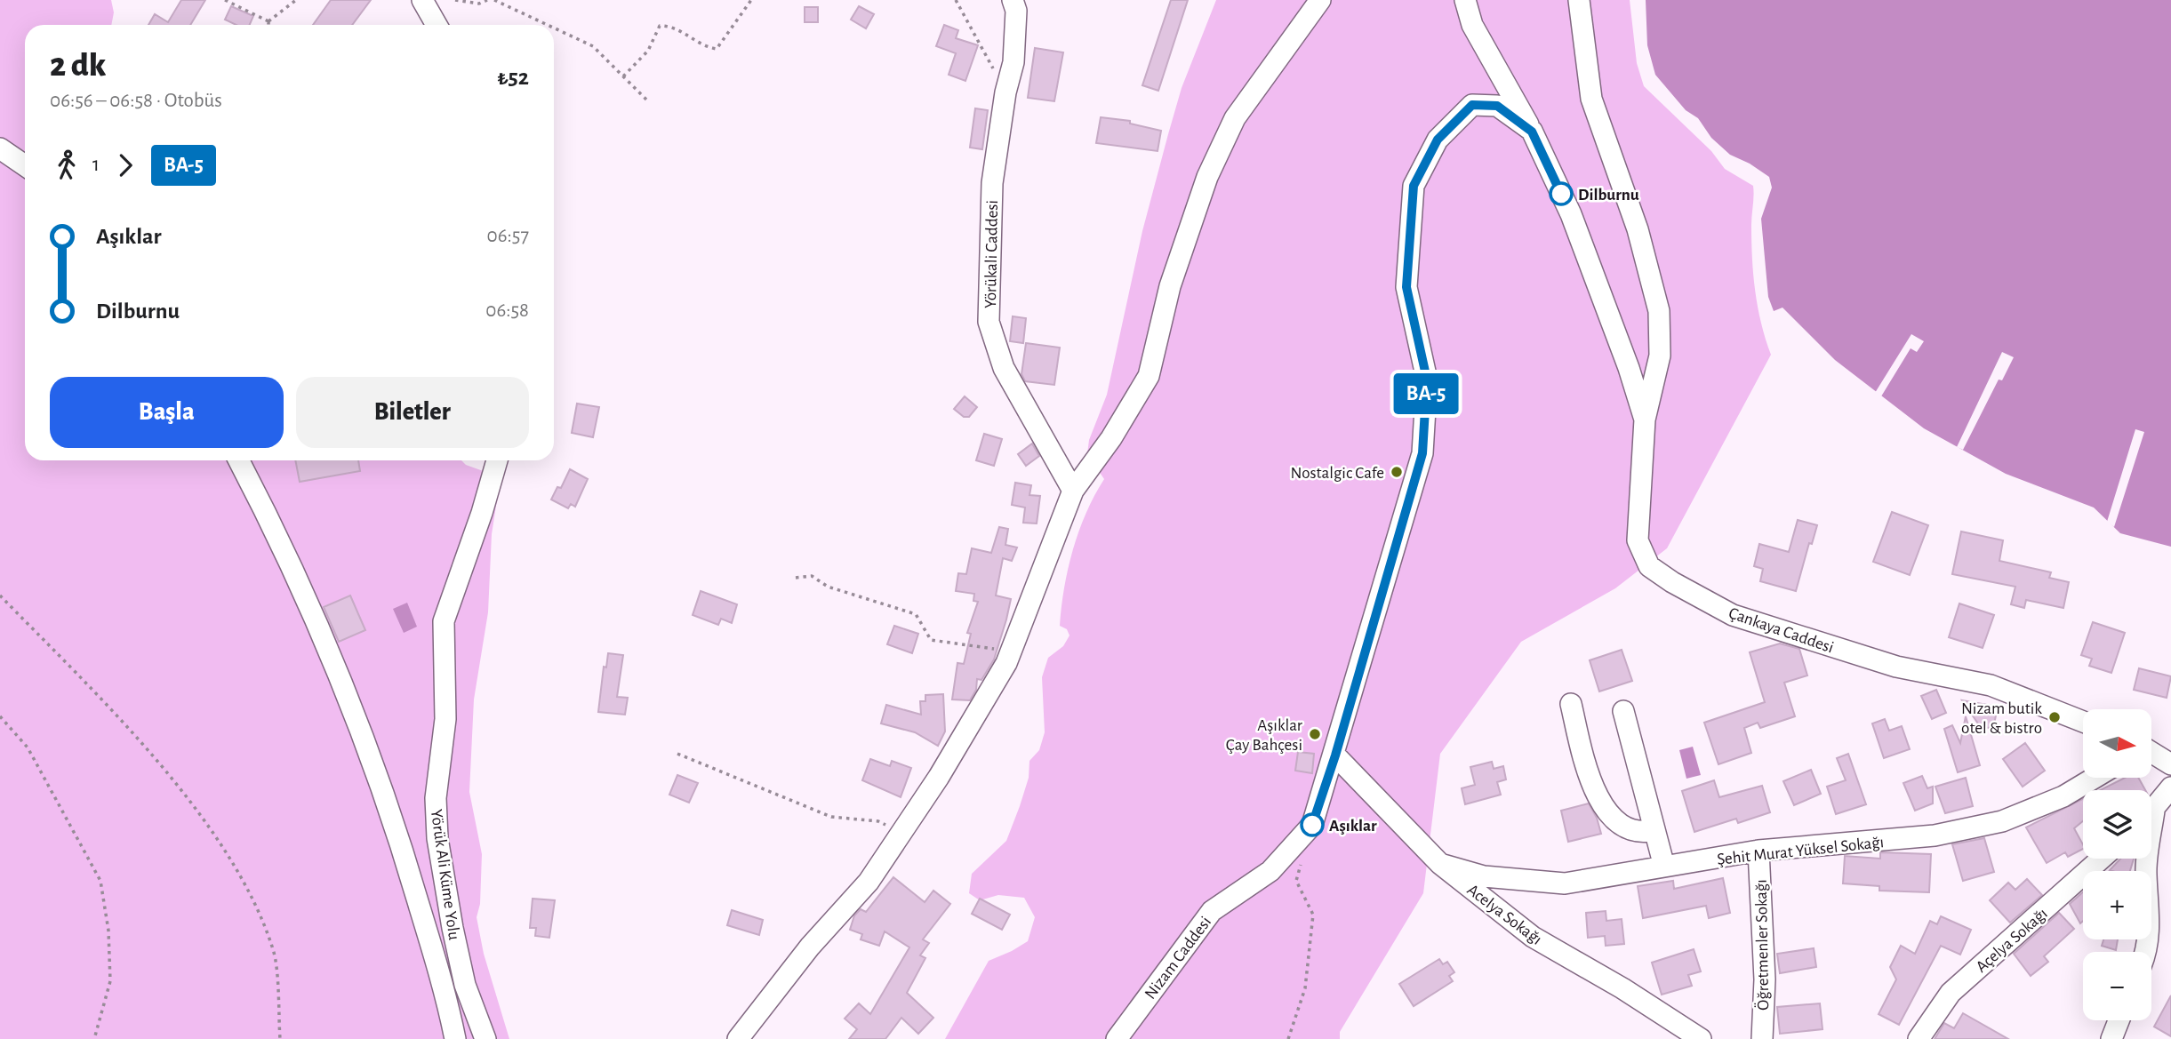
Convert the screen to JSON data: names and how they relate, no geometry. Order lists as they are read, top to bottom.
{
  "streets": {
    "street": [
      "Yörükali Caddesi",
      "Çankaya Caddesi",
      "Şehit Murat Yüksel Sokağı",
      "Yörük Ali Küme Yolu",
      "Acelya Sokağı",
      "Açelya Sokağı",
      "Öğretmenler Sokağı",
      "Nizam Caddesi"
    ]
  },
  "crossings": [
    ["Çankaya Caddesi", "Nizam Caddesi"],
    ["Şehit Murat Yüksel Sokağı", "Acelya Sokağı"],
    ["Şehit Murat Yüksel Sokağı", "Öğretmenler Sokağı"],
    ["Acelya Sokağı", "Nizam Caddesi"]
  ],
  "places": [
    "Dilburnu",
    "Nostalgic Cafe",
    "Nizam butik otel & bistro",
    "Aşıklar Çay Bahçesi",
    "Aşıklar"
  ],
  "lines": ["bus line BA-5"],
  "north": "right",
  "page": {
    "on_map": "BA-5",
    "heading": ["2 dk", "06:56 – 06:58 · Otobüs", "₺52"],
    "legs": ["1", "BA-5"],
    "list": [
      {
        "name": "Aşıklar",
        "value": "06:57"
      },
      {
        "name": "Dilburnu",
        "value": "06:58"
      }
    ],
    "buttons": ["Başla", "Biletler"],
    "map_buttons": ["+", "−"]
  }
}
